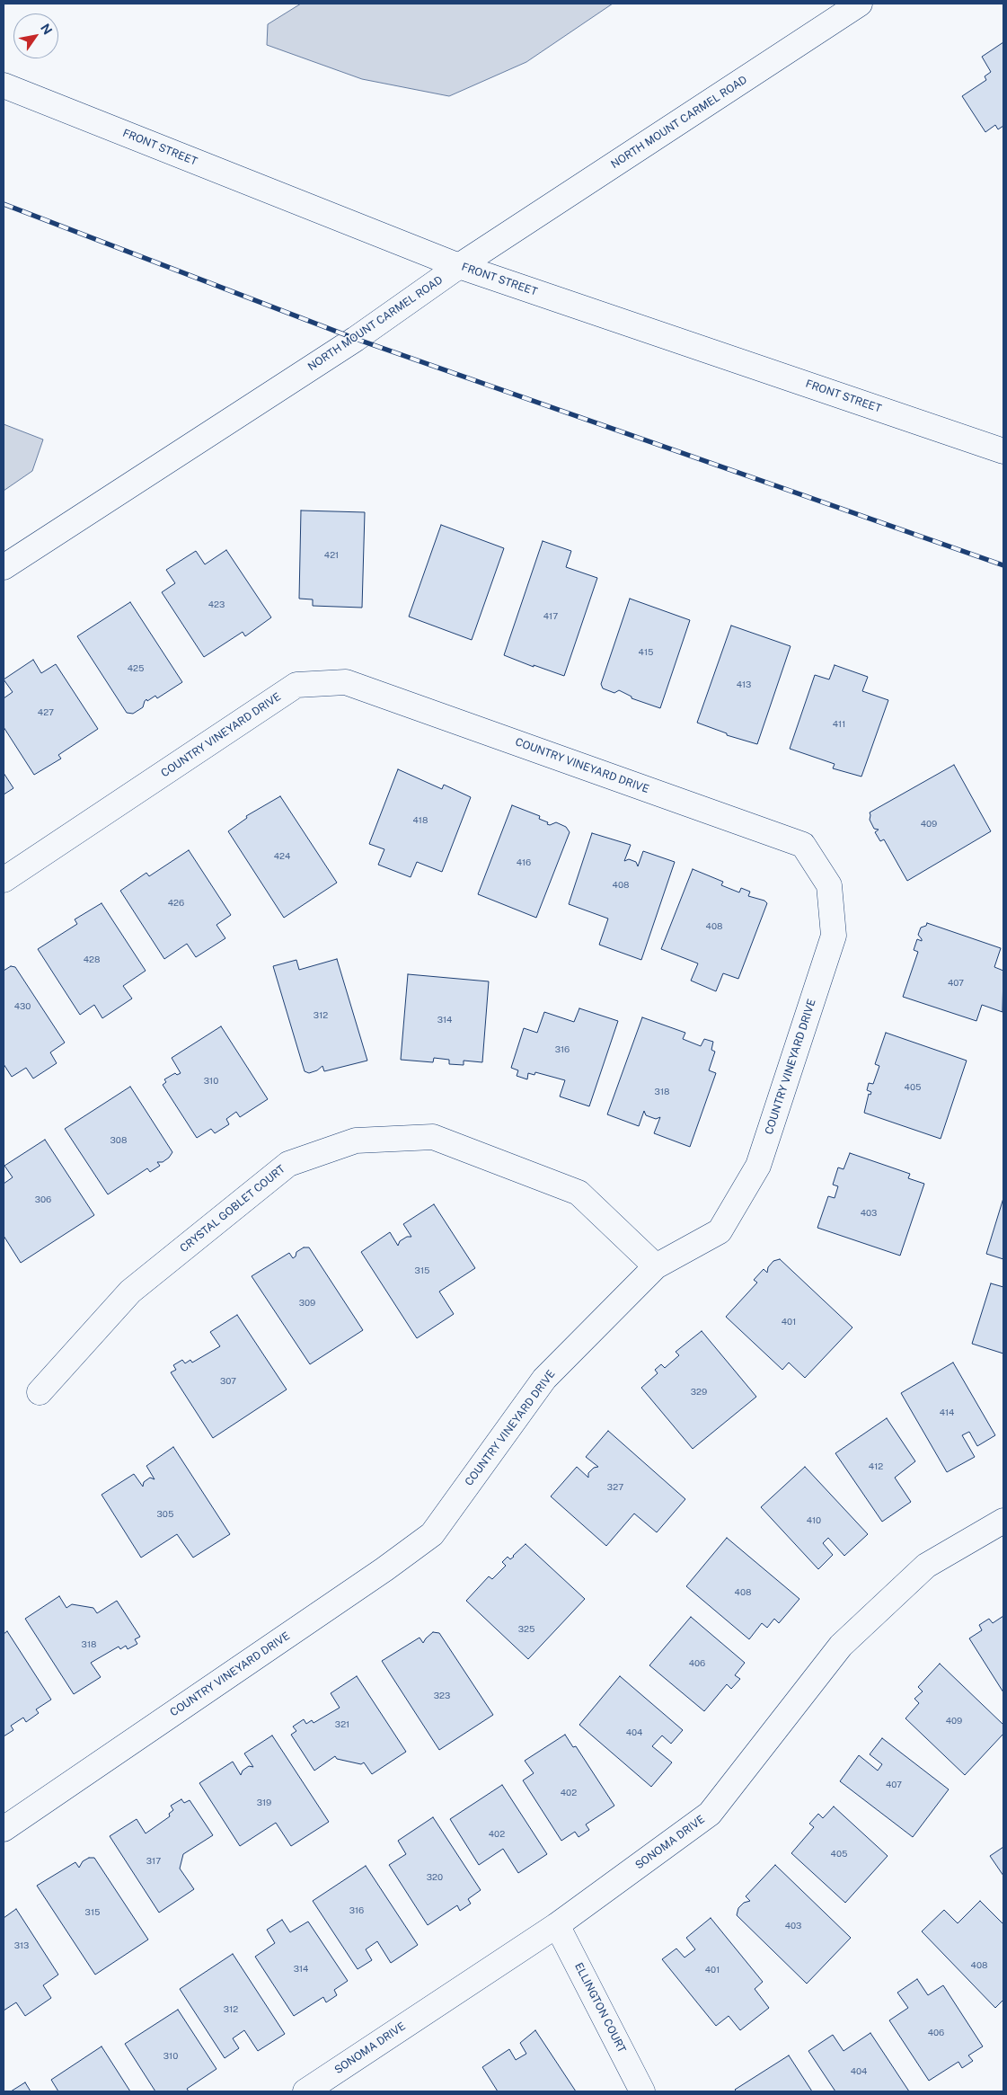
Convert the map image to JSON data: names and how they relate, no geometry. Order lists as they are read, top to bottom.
{
  "streets": {
    "street": [
      "NORTH MOUNT CARMEL ROAD",
      "FRONT STREET",
      "COUNTRY VINEYARD DRIVE",
      "CRYSTAL GOBLET COURT",
      "SONOMA DRIVE",
      "ELLINGTON COURT"
    ]
  },
  "crossings": [
    ["NORTH MOUNT CARMEL ROAD", "FRONT STREET"],
    ["COUNTRY VINEYARD DRIVE", "CRYSTAL GOBLET COURT"],
    ["SONOMA DRIVE", "ELLINGTON COURT"]
  ],
  "house_numbers": [
    "421",
    "423",
    "417",
    "415",
    "425",
    "413",
    "427",
    "411",
    "418",
    "409",
    "424",
    "416",
    "408",
    "426",
    "408",
    "428",
    "407",
    "430",
    "312",
    "314",
    "316",
    "310",
    "405",
    "318",
    "308",
    "306",
    "403",
    "315",
    "309",
    "401",
    "307",
    "329",
    "414",
    "412",
    "327",
    "305",
    "410",
    "408",
    "325",
    "318",
    "406",
    "323",
    "409",
    "321",
    "404",
    "407",
    "402",
    "319",
    "402",
    "405",
    "317",
    "320",
    "316",
    "315",
    "403",
    "313",
    "408",
    "314",
    "401",
    "312",
    "406",
    "310",
    "404"
  ],
  "north": "top right"
}
